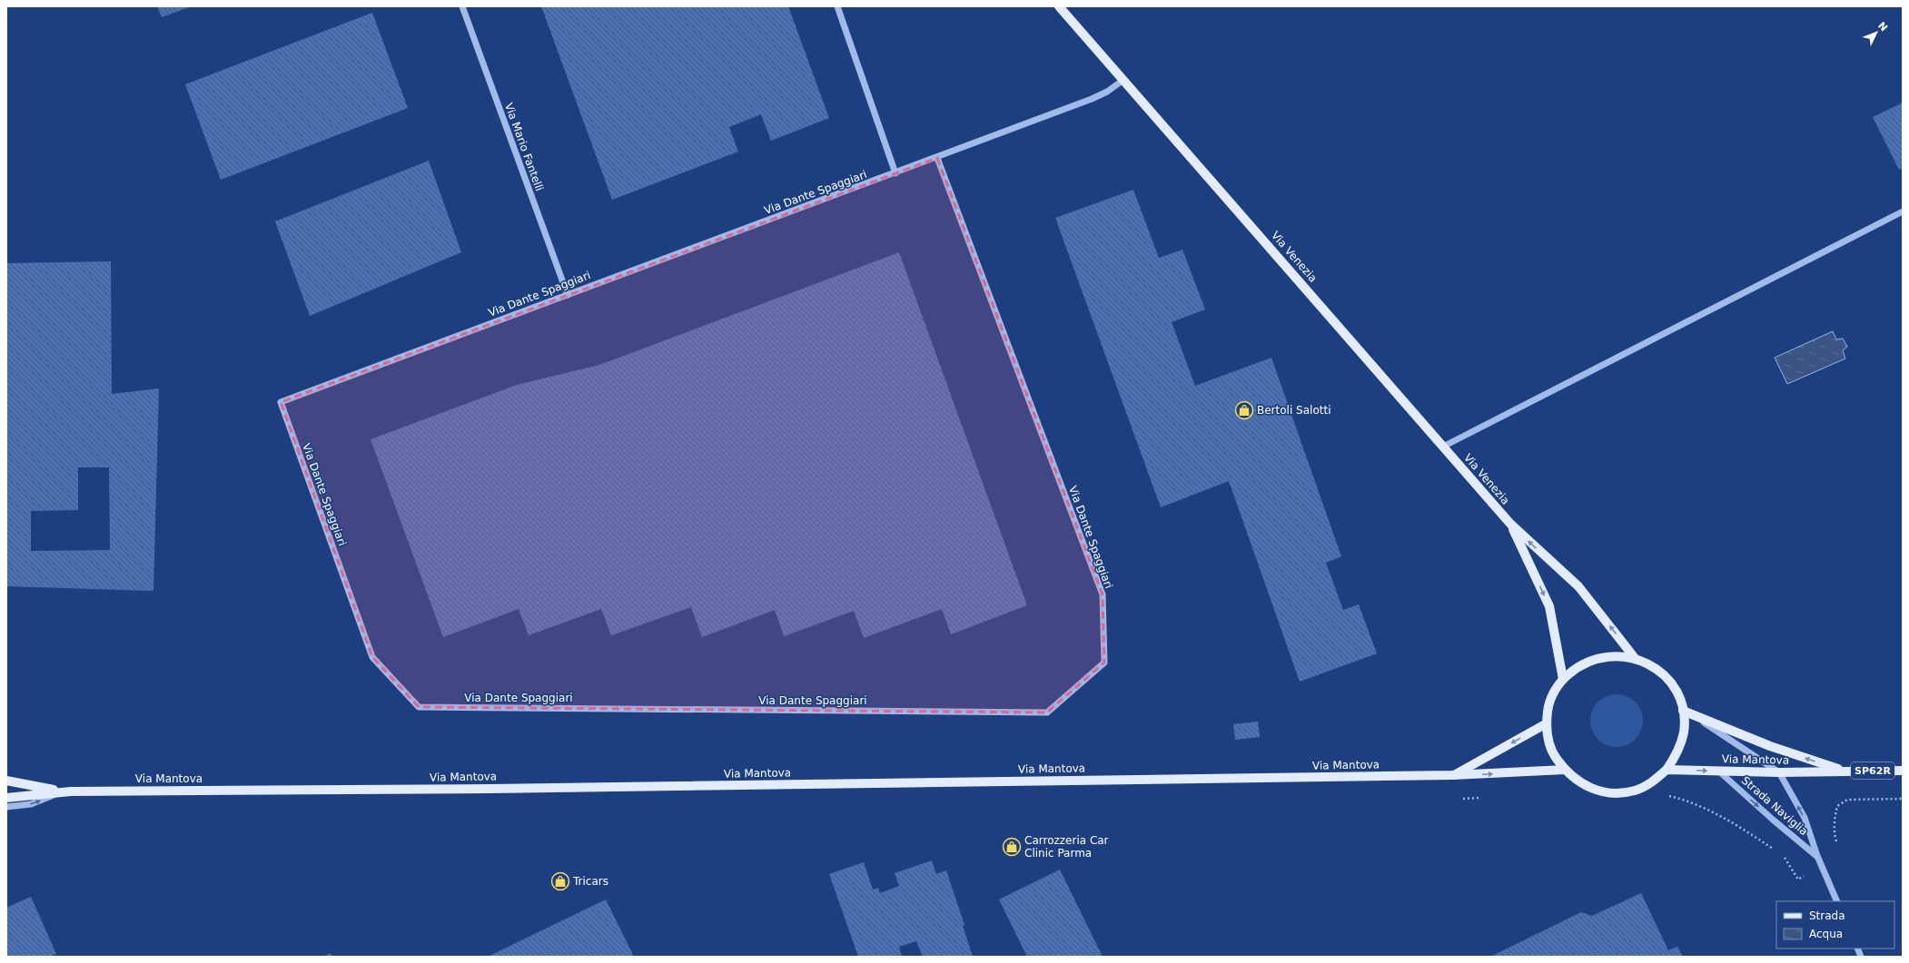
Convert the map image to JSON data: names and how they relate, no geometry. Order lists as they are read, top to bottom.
{
  "streets": {
    "main road": ["Via Venezia", "Via Mantova", "SP62R"],
    "street": ["Via Mario Fantelli", "Via Dante Spaggiari", "Strada Naviglia"]
  },
  "crossings": [
    ["Via Mario Fantelli", "Via Dante Spaggiari"],
    ["Via Dante Spaggiari", "Via Venezia"],
    ["Via Mantova", "Strada Naviglia"]
  ],
  "places": {
    "shop": ["Bertoli Salotti", "Carrozzeria Car Clinic Parma", "Tricars"]
  },
  "legend": ["Strada", "Acqua"],
  "north": "top right"
}
